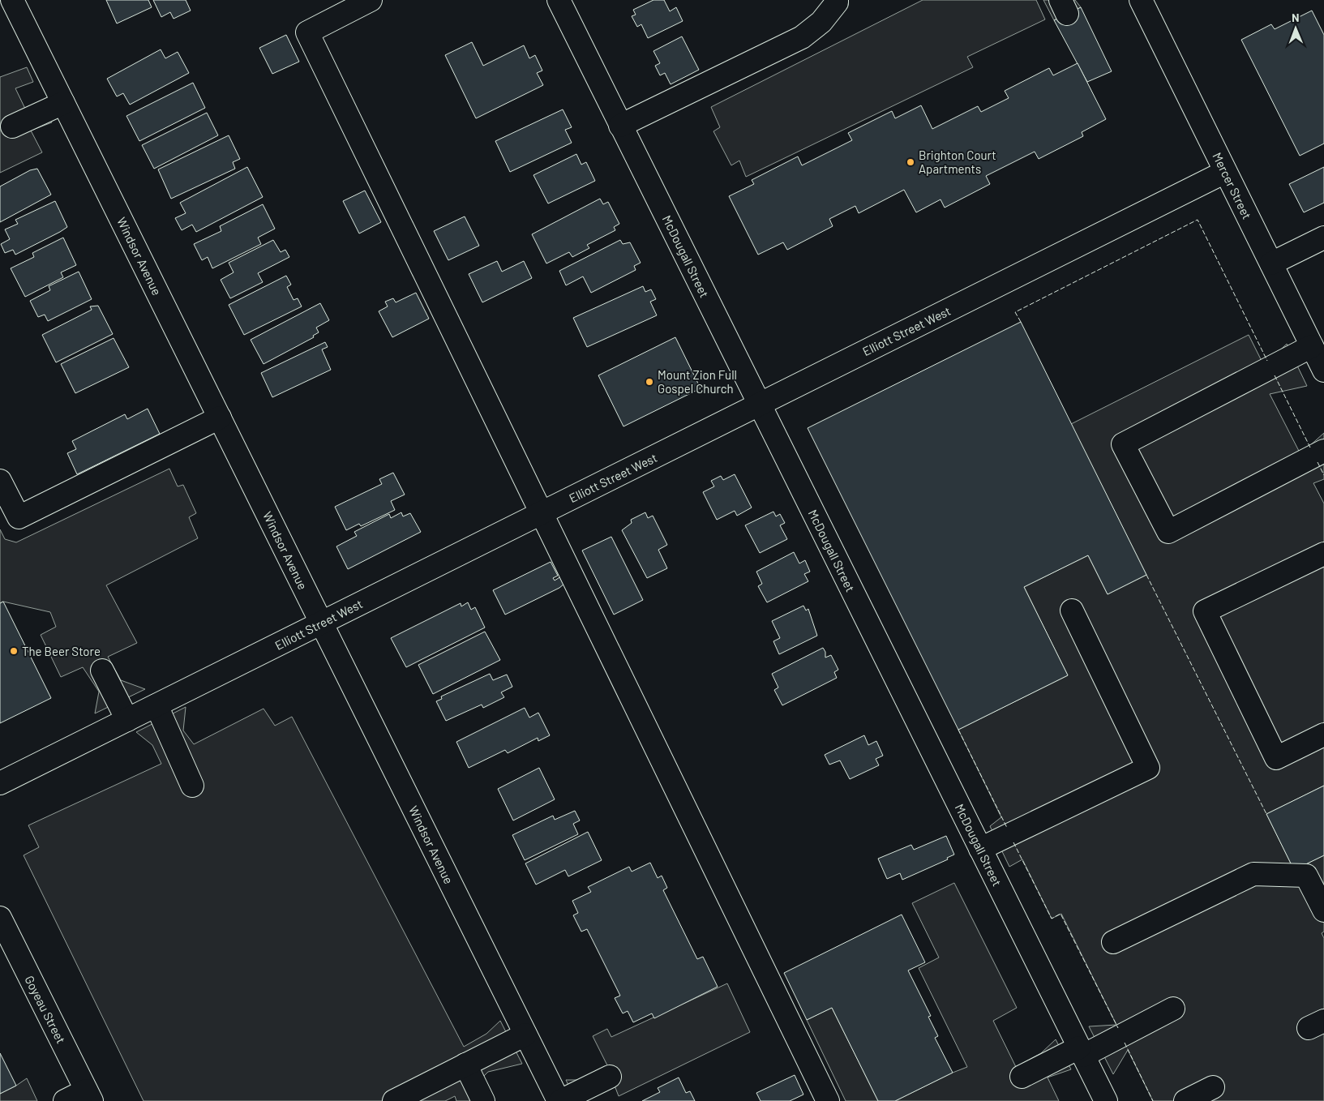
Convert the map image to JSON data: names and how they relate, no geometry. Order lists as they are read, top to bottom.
{
  "streets": {
    "street": [
      "Mercer Street",
      "Windsor Avenue",
      "McDougall Street",
      "Elliott Street West",
      "Goyeau Street"
    ]
  },
  "crossings": [
    ["Mercer Street", "Elliott Street West"],
    ["Windsor Avenue", "Elliott Street West"],
    ["McDougall Street", "Elliott Street West"]
  ],
  "places": ["Brighton Court Apartments", "Mount Zion Full Gospel Church", "The Beer Store"],
  "north": "top"
}
